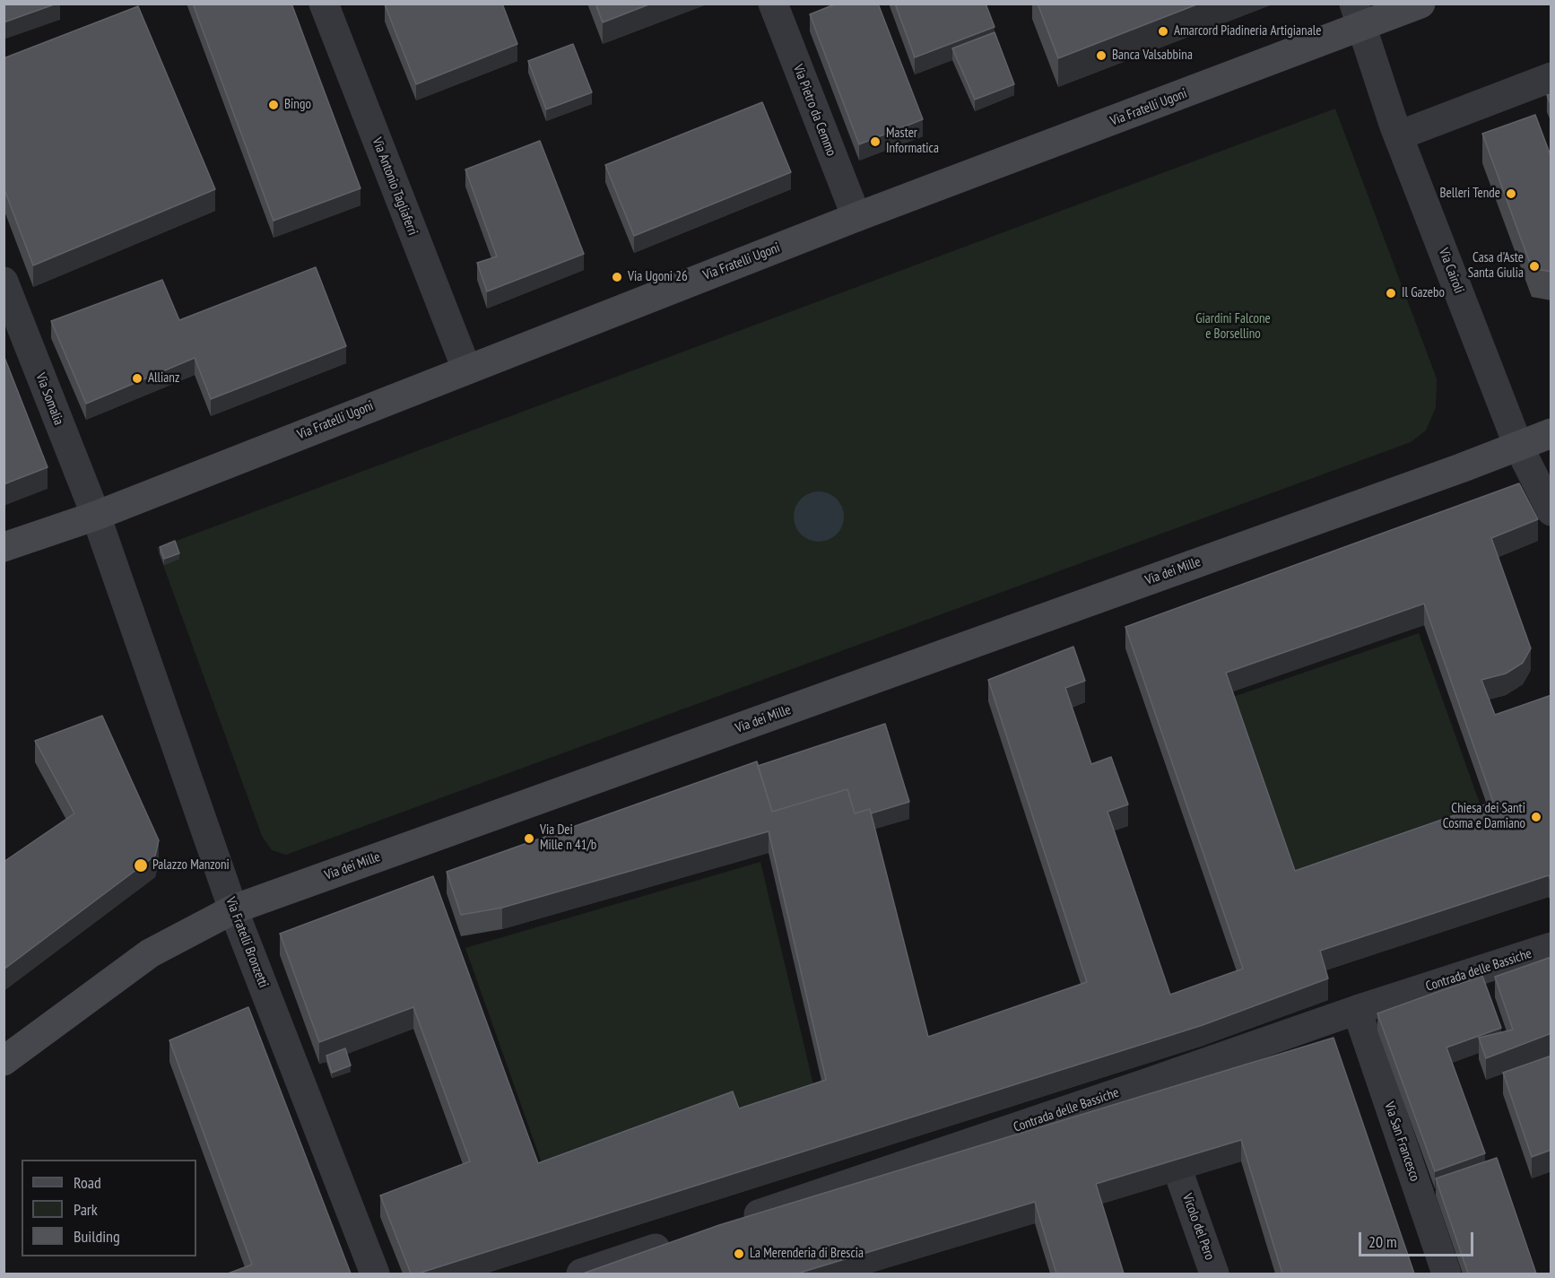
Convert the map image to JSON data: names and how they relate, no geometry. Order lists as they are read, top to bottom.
{
  "streets": {
    "main road": ["Via Fratelli Ugoni", "Via dei Mille"],
    "street": [
      "Via Pietro da Cemmo",
      "Via Antonio Tagliaferri",
      "Via Cairoli",
      "Via Somalia",
      "Via Fratelli Bronzetti",
      "Contrada delle Bassiche",
      "Via San Francesco",
      "Vicolo del Pero"
    ]
  },
  "crossings": [
    ["Via Fratelli Ugoni", "Via Pietro da Cemmo"],
    ["Via Fratelli Ugoni", "Via Antonio Tagliaferri"],
    ["Via Fratelli Ugoni", "Via Cairoli"],
    ["Via Fratelli Ugoni", "Via Somalia"],
    ["Via Fratelli Ugoni", "Via Fratelli Bronzetti"],
    ["Via Cairoli", "Via dei Mille"],
    ["Via Somalia", "Via Fratelli Bronzetti"],
    ["Via dei Mille", "Via Fratelli Bronzetti"],
    ["Contrada delle Bassiche", "Via San Francesco"]
  ],
  "parks": ["Giardini Falcone e Borsellino"],
  "places": [
    "Amarcord Piadineria Artigianale",
    "Banca Valsabbina",
    "Bingo",
    "Master Informatica",
    "Belleri Tende",
    "Casa d'Aste Santa Giulia",
    "Via Ugoni 26",
    "Il Gazebo",
    "Allianz",
    "Chiesa dei Santi Cosma e Damiano",
    "Via Dei Mille n 41/b",
    "Palazzo Manzoni",
    "La Merenderia di Brescia"
  ],
  "legend": ["Road", "Park", "Building"],
  "scale_bar": "20 m"
}
